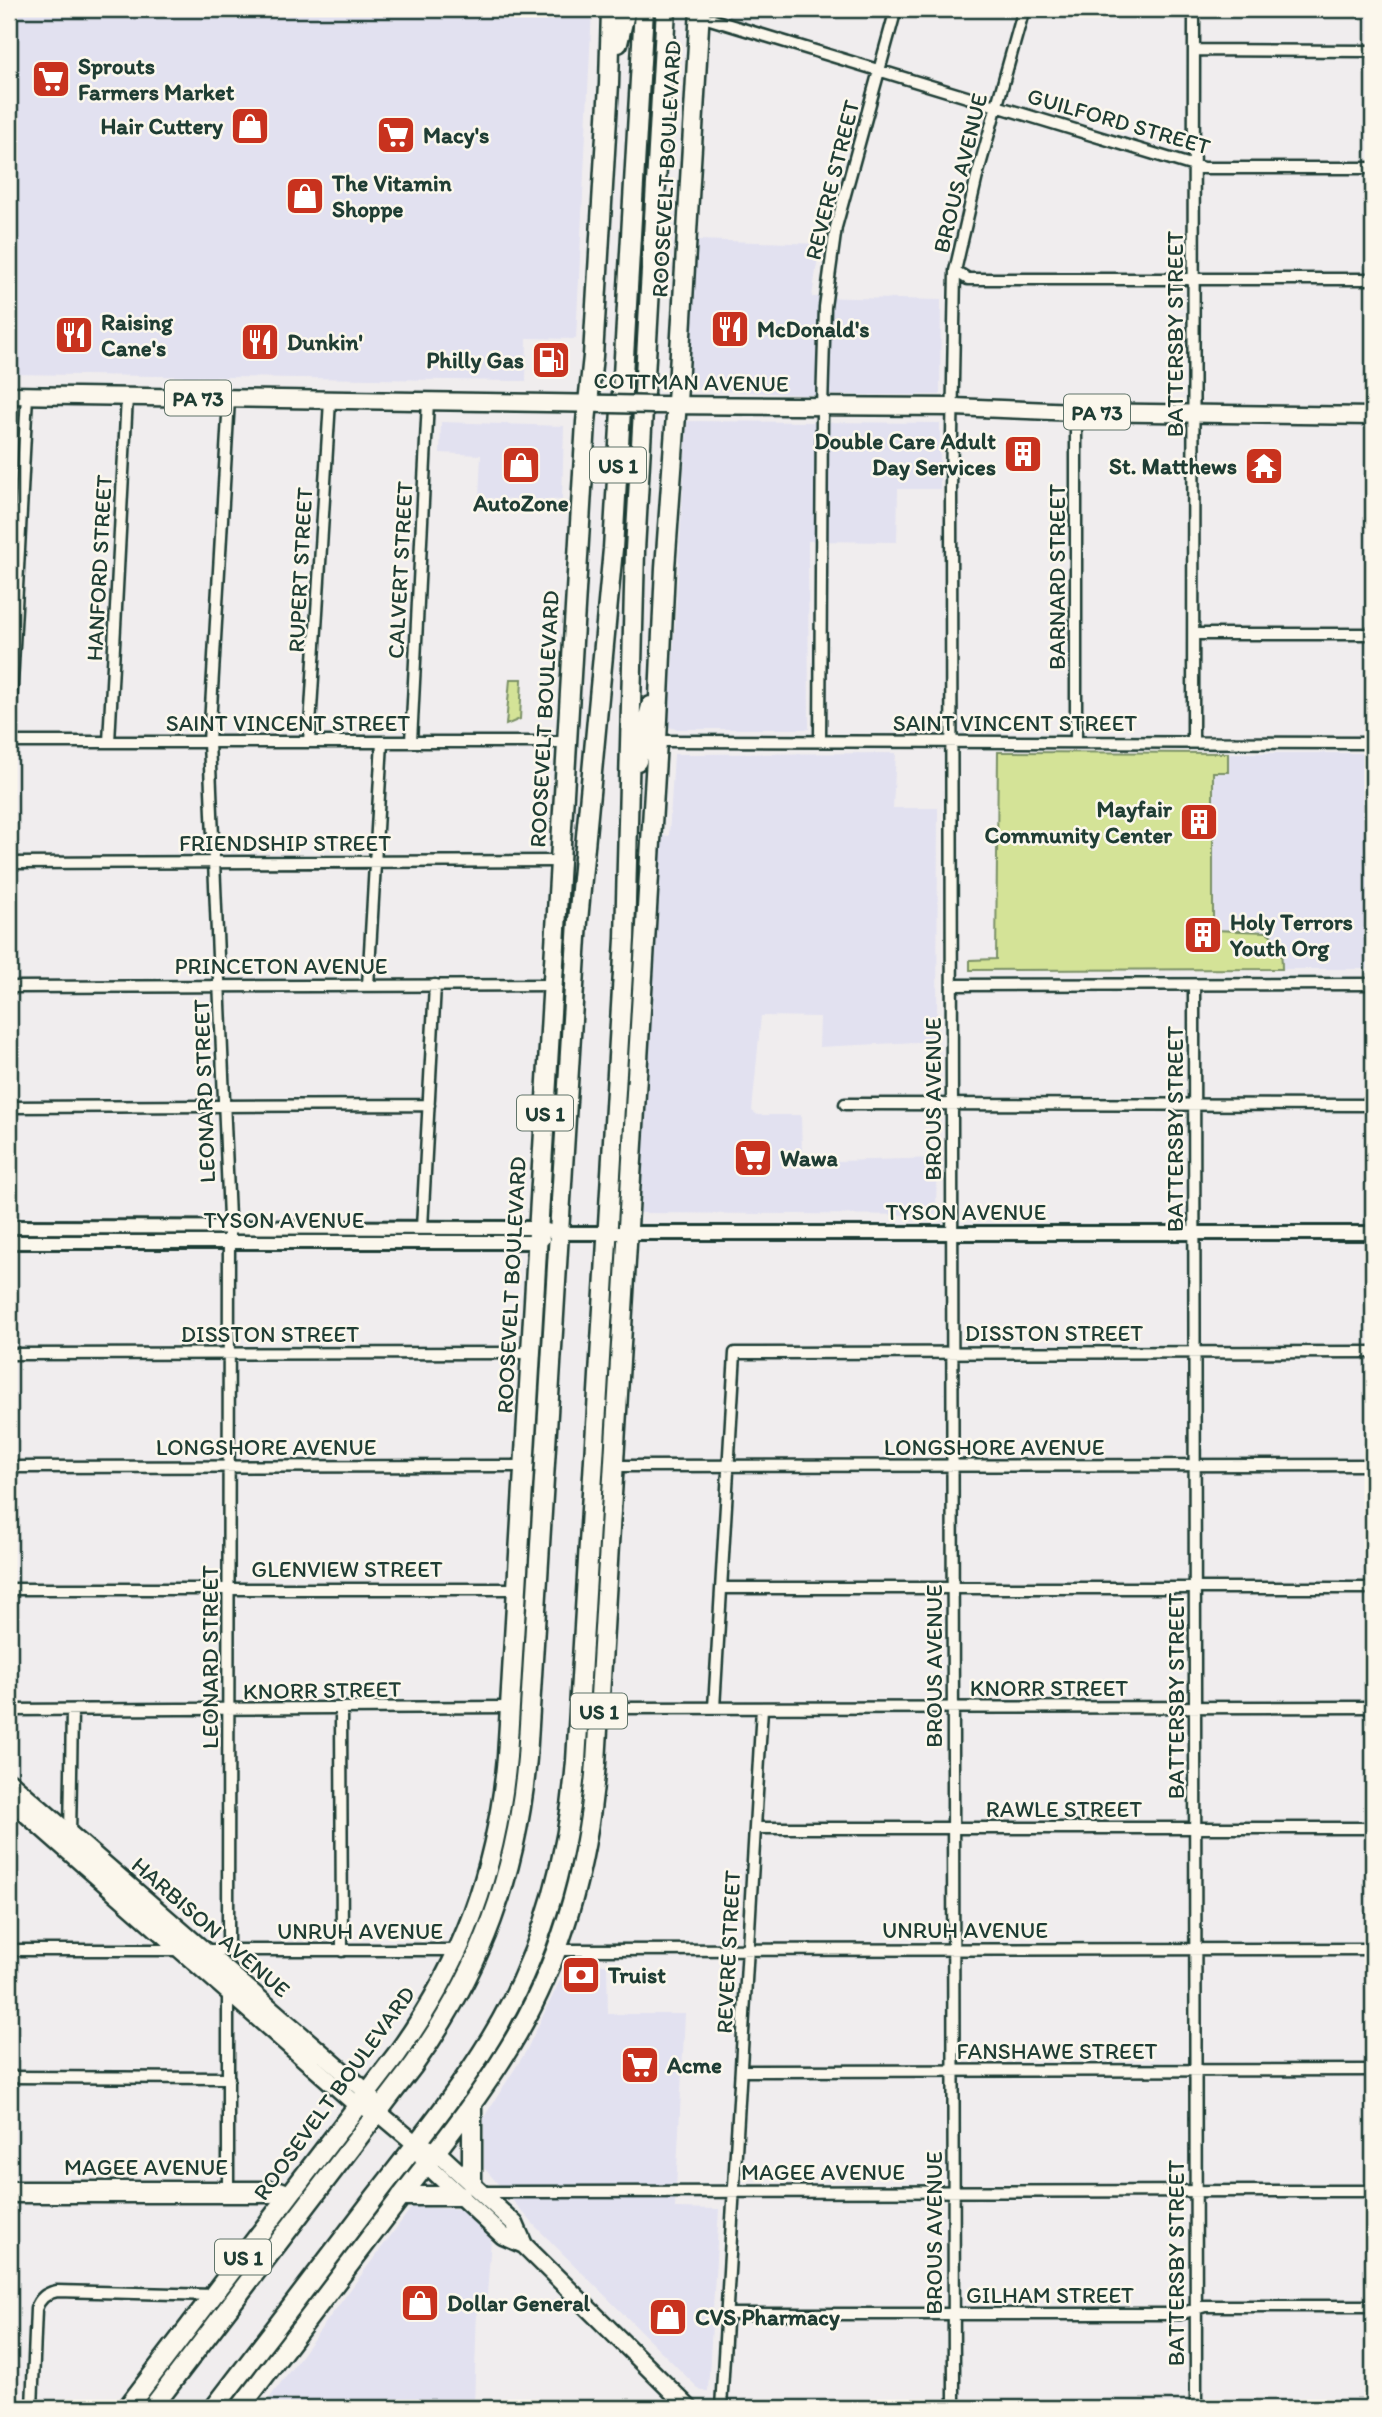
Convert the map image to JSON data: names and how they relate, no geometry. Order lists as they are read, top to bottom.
{
  "streets": {
    "highway": ["ROOSEVELT BOULEVARD", "US 1"],
    "main road": ["COTTMAN AVENUE", "PA 73", "HARBISON AVENUE"],
    "street": [
      "GUILFORD STREET",
      "BROUS AVENUE",
      "REVERE STREET",
      "BATTERSBY STREET",
      "HANFORD STREET",
      "RUPERT STREET",
      "CALVERT STREET",
      "BARNARD STREET",
      "SAINT VINCENT STREET",
      "FRIENDSHIP STREET",
      "PRINCETON AVENUE",
      "LEONARD STREET",
      "TYSON AVENUE",
      "DISSTON STREET",
      "LONGSHORE AVENUE",
      "GLENVIEW STREET",
      "KNORR STREET",
      "RAWLE STREET",
      "UNRUH AVENUE",
      "FANSHAWE STREET",
      "MAGEE AVENUE",
      "GILHAM STREET"
    ]
  },
  "crossings": [
    ["GUILFORD STREET", "ROOSEVELT BOULEVARD"],
    ["GUILFORD STREET", "BROUS AVENUE"],
    ["GUILFORD STREET", "REVERE STREET"],
    ["GUILFORD STREET", "BATTERSBY STREET"],
    ["ROOSEVELT BOULEVARD", "COTTMAN AVENUE"],
    ["ROOSEVELT BOULEVARD", "SAINT VINCENT STREET"],
    ["ROOSEVELT BOULEVARD", "FRIENDSHIP STREET"],
    ["ROOSEVELT BOULEVARD", "PRINCETON AVENUE"],
    ["ROOSEVELT BOULEVARD", "TYSON AVENUE"],
    ["ROOSEVELT BOULEVARD", "DISSTON STREET"],
    ["ROOSEVELT BOULEVARD", "LONGSHORE AVENUE"],
    ["ROOSEVELT BOULEVARD", "GLENVIEW STREET"],
    ["ROOSEVELT BOULEVARD", "KNORR STREET"],
    ["ROOSEVELT BOULEVARD", "HARBISON AVENUE"],
    ["ROOSEVELT BOULEVARD", "UNRUH AVENUE"],
    ["ROOSEVELT BOULEVARD", "MAGEE AVENUE"],
    ["BROUS AVENUE", "COTTMAN AVENUE"],
    ["BROUS AVENUE", "SAINT VINCENT STREET"],
    ["BROUS AVENUE", "TYSON AVENUE"],
    ["BROUS AVENUE", "DISSTON STREET"],
    ["BROUS AVENUE", "LONGSHORE AVENUE"],
    ["BROUS AVENUE", "KNORR STREET"],
    ["BROUS AVENUE", "RAWLE STREET"],
    ["BROUS AVENUE", "UNRUH AVENUE"],
    ["BROUS AVENUE", "FANSHAWE STREET"],
    ["BROUS AVENUE", "MAGEE AVENUE"],
    ["BROUS AVENUE", "GILHAM STREET"],
    ["REVERE STREET", "COTTMAN AVENUE"],
    ["REVERE STREET", "SAINT VINCENT STREET"],
    ["REVERE STREET", "KNORR STREET"],
    ["REVERE STREET", "RAWLE STREET"],
    ["REVERE STREET", "UNRUH AVENUE"],
    ["REVERE STREET", "FANSHAWE STREET"],
    ["REVERE STREET", "MAGEE AVENUE"],
    ["REVERE STREET", "GILHAM STREET"],
    ["BATTERSBY STREET", "COTTMAN AVENUE"],
    ["BATTERSBY STREET", "SAINT VINCENT STREET"],
    ["BATTERSBY STREET", "TYSON AVENUE"],
    ["BATTERSBY STREET", "DISSTON STREET"],
    ["BATTERSBY STREET", "LONGSHORE AVENUE"],
    ["BATTERSBY STREET", "KNORR STREET"],
    ["BATTERSBY STREET", "RAWLE STREET"],
    ["BATTERSBY STREET", "UNRUH AVENUE"],
    ["BATTERSBY STREET", "FANSHAWE STREET"],
    ["BATTERSBY STREET", "MAGEE AVENUE"],
    ["BATTERSBY STREET", "GILHAM STREET"],
    ["COTTMAN AVENUE", "HANFORD STREET"],
    ["COTTMAN AVENUE", "RUPERT STREET"],
    ["COTTMAN AVENUE", "CALVERT STREET"],
    ["COTTMAN AVENUE", "BARNARD STREET"],
    ["COTTMAN AVENUE", "LEONARD STREET"],
    ["HANFORD STREET", "SAINT VINCENT STREET"],
    ["RUPERT STREET", "SAINT VINCENT STREET"],
    ["CALVERT STREET", "SAINT VINCENT STREET"],
    ["BARNARD STREET", "SAINT VINCENT STREET"],
    ["SAINT VINCENT STREET", "LEONARD STREET"],
    ["FRIENDSHIP STREET", "LEONARD STREET"],
    ["PRINCETON AVENUE", "LEONARD STREET"],
    ["LEONARD STREET", "TYSON AVENUE"],
    ["LEONARD STREET", "DISSTON STREET"],
    ["LEONARD STREET", "LONGSHORE AVENUE"],
    ["LEONARD STREET", "GLENVIEW STREET"],
    ["LEONARD STREET", "KNORR STREET"],
    ["LEONARD STREET", "UNRUH AVENUE"],
    ["DISSTON STREET", "LONGSHORE AVENUE"],
    ["HARBISON AVENUE", "UNRUH AVENUE"],
    ["HARBISON AVENUE", "MAGEE AVENUE"]
  ],
  "places": {
    "supermarket": [
      "Sprouts Farmers Market",
      "Macy's",
      "Wawa",
      "Acme"
    ],
    "shop": [
      "Hair Cuttery",
      "The Vitamin Shoppe",
      "AutoZone",
      "Dollar General",
      "CVS Pharmacy"
    ],
    "restaurant": ["McDonald's", "Raising Cane's", "Dunkin'"],
    "fuel station": ["Philly Gas"],
    "building": ["Double Care Adult Day Services", "Mayfair Community Center", "Holy Terrors Youth Org"],
    "temple": ["St. Matthews"],
    "bank": ["Truist"]
  }
}
